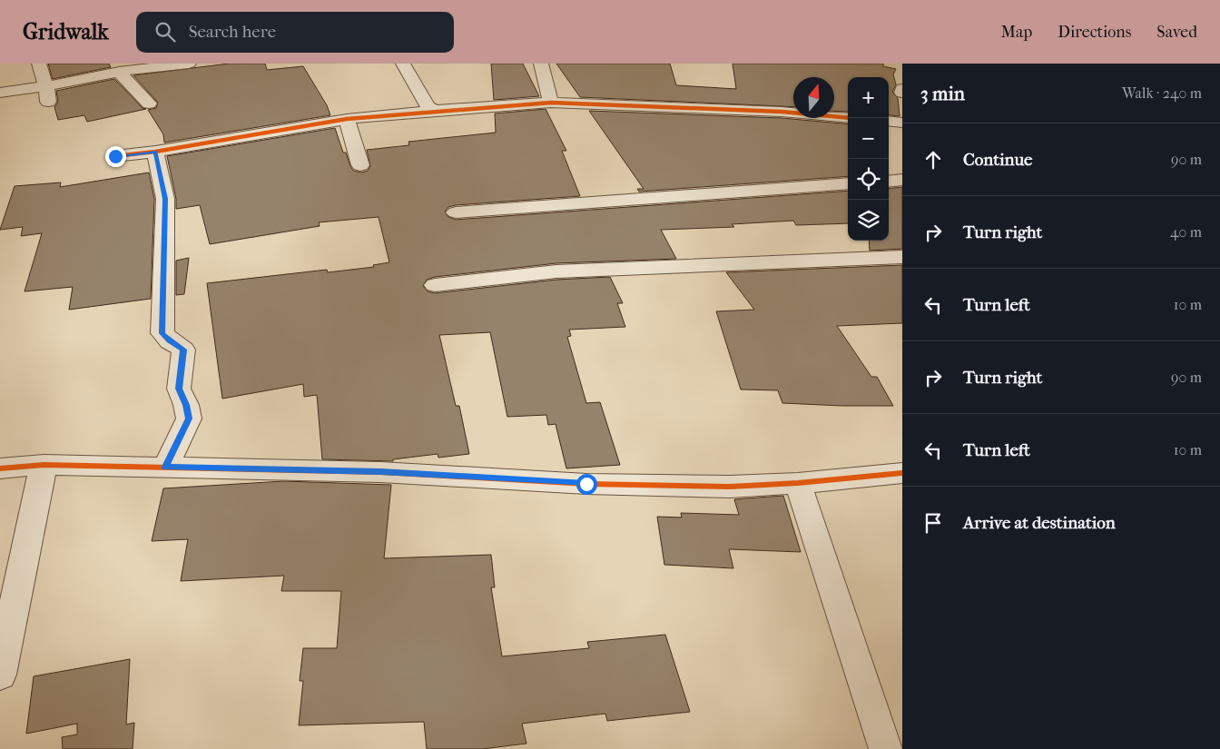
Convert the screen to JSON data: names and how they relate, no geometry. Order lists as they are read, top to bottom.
{
  "north": "top",
  "page": {
    "header": "Gridwalk",
    "search": "Search here",
    "nav": ["Map", "Directions", "Saved"],
    "heading": ["3 min", "Walk · 240 m"],
    "map_buttons": ["+", "−"],
    "list": [
      ["Continue", "90 m"],
      ["Turn right", "40 m"],
      ["Turn left", "10 m"],
      ["Turn right", "90 m"],
      ["Turn left", "10 m"],
      "Arrive at destination"
    ]
  }
}
